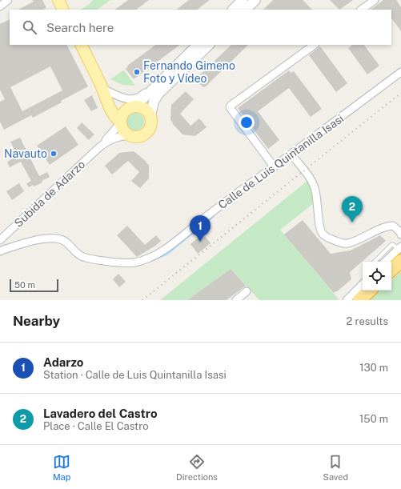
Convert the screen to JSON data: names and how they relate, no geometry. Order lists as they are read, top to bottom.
{
  "streets": {
    "street": ["Calle de Luis Quintanilla Isasi", "Subida de Adarzo"]
  },
  "places": ["Fernando Gimeno Foto y Vídeo", "Navauto"],
  "scale_bar": "50 m",
  "page": {
    "search": "Search here",
    "pins": ["2", "1"],
    "scale": "50 m",
    "heading": ["Nearby", "2 results"],
    "list": [
      {
        "mark": "1",
        "name": "Adarzo",
        "note": "Station · Calle de Luis Quintanilla Isasi",
        "value": "130 m"
      },
      {
        "mark": "2",
        "name": "Lavadero del Castro",
        "note": "Place · Calle El Castro",
        "value": "150 m"
      }
    ],
    "nav": ["Map", "Directions", "Saved"]
  }
}
